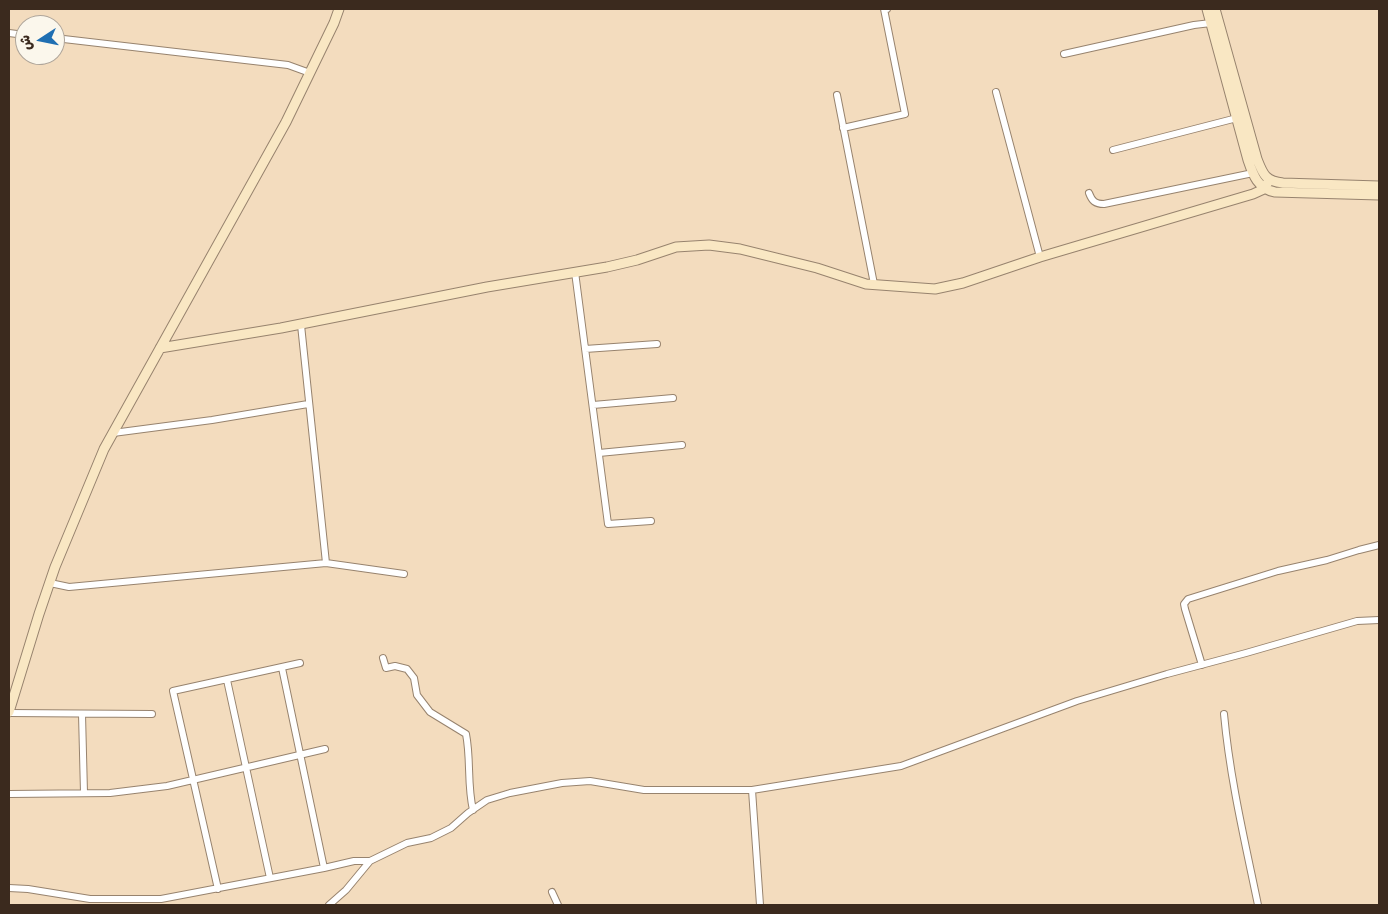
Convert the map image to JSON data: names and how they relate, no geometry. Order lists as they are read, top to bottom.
{
  "north": "left"
}
